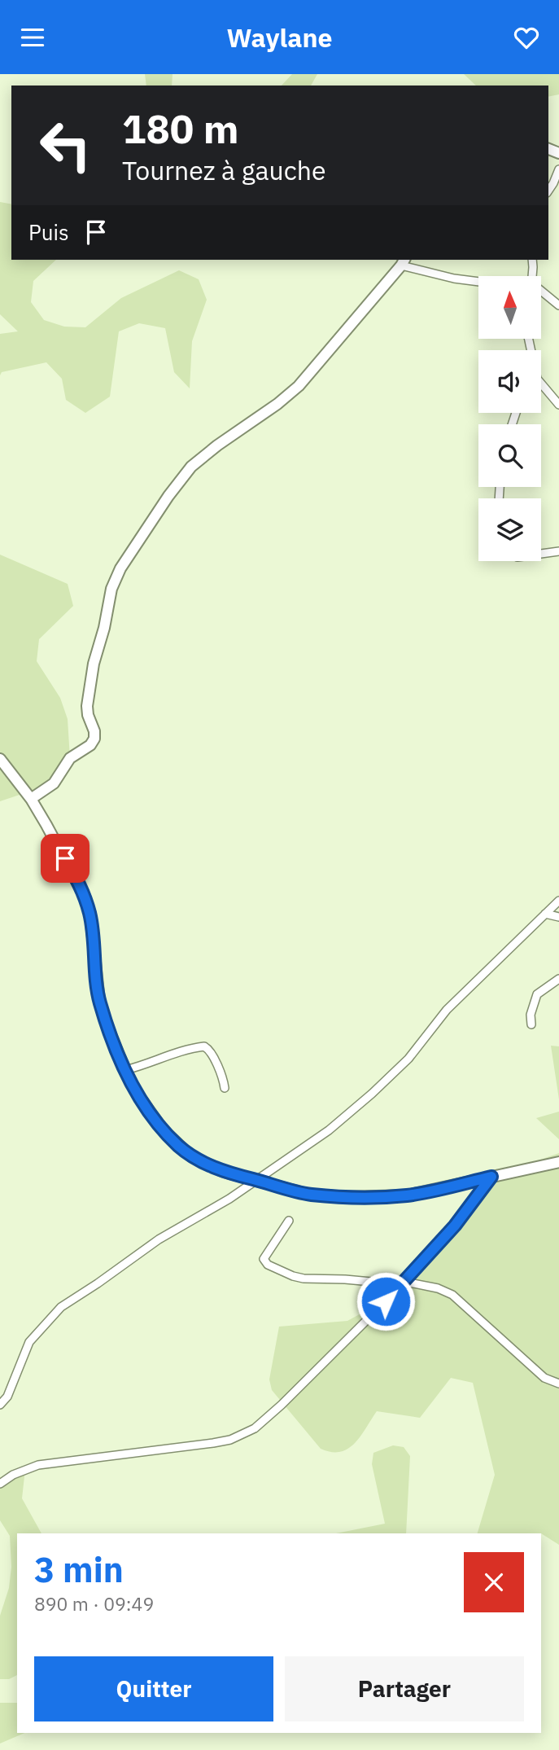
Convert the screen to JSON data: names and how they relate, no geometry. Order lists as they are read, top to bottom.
{
  "north": "top",
  "page": {
    "header": "Waylane",
    "turn": ["180 m", "Tournez à gauche"],
    "then": "Puis",
    "heading": ["3 min", "890 m · 09:49"],
    "buttons": ["Quitter", "Partager"]
  }
}
